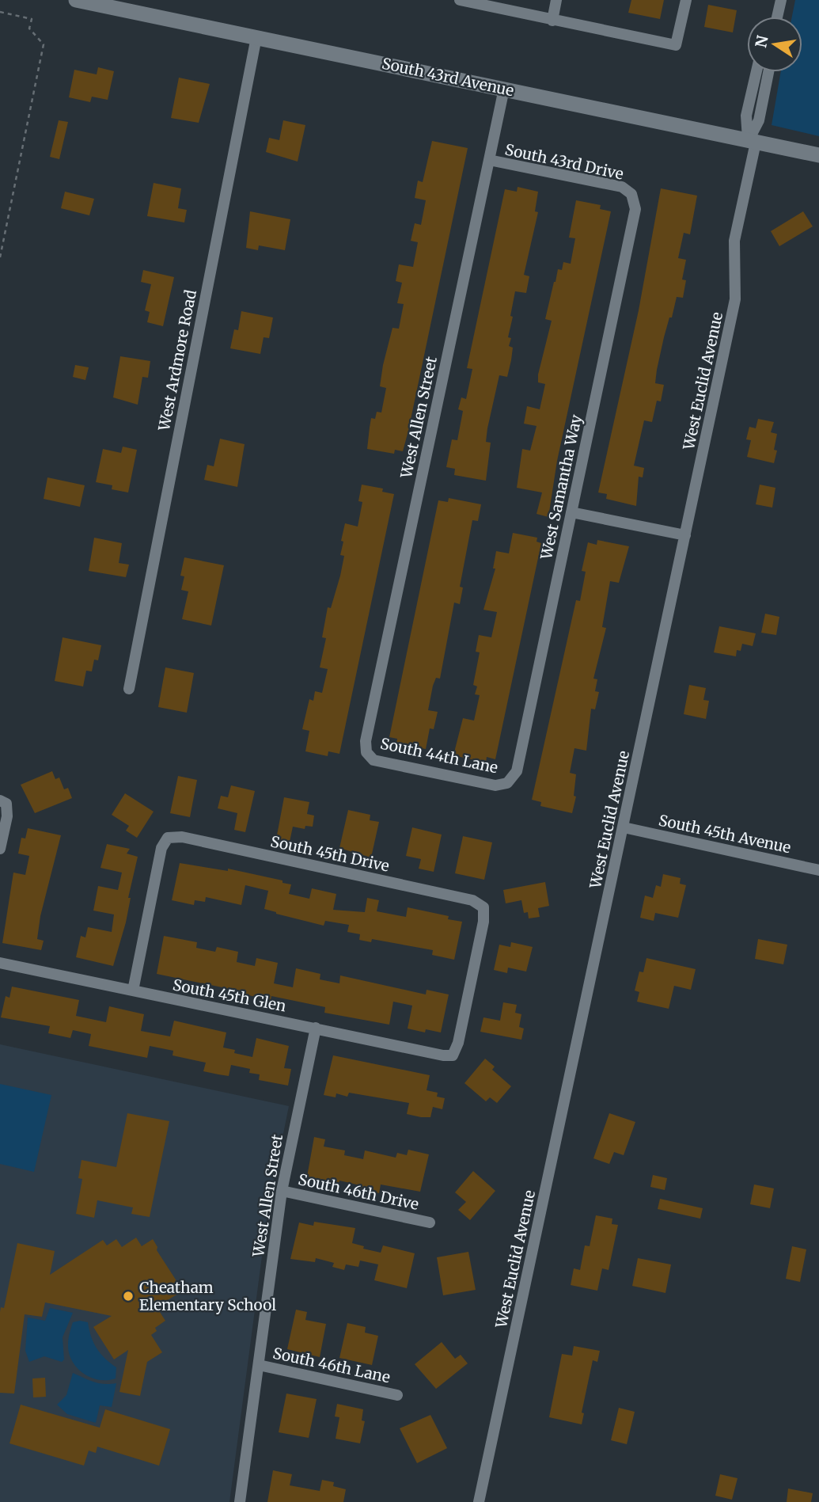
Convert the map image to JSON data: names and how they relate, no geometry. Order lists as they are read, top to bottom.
{
  "streets": {
    "street": [
      "South 43rd Avenue",
      "South 43rd Drive",
      "West Ardmore Road",
      "West Euclid Avenue",
      "West Allen Street",
      "West Samantha Way",
      "South 44th Lane",
      "South 45th Avenue",
      "South 45th Drive",
      "South 45th Glen",
      "South 46th Drive",
      "South 46th Lane"
    ]
  },
  "crossings": [
    ["South 43rd Avenue", "West Ardmore Road"],
    ["South 43rd Avenue", "West Euclid Avenue"],
    ["South 43rd Avenue", "West Allen Street"],
    ["South 43rd Drive", "West Allen Street"],
    ["South 43rd Drive", "West Samantha Way"],
    ["West Euclid Avenue", "South 45th Avenue"],
    ["West Allen Street", "South 44th Lane"],
    ["West Allen Street", "South 45th Glen"],
    ["West Allen Street", "South 46th Drive"],
    ["West Allen Street", "South 46th Lane"],
    ["West Samantha Way", "South 44th Lane"],
    ["South 45th Drive", "South 45th Glen"]
  ],
  "places": ["Cheatham Elementary School"],
  "north": "left"
}
